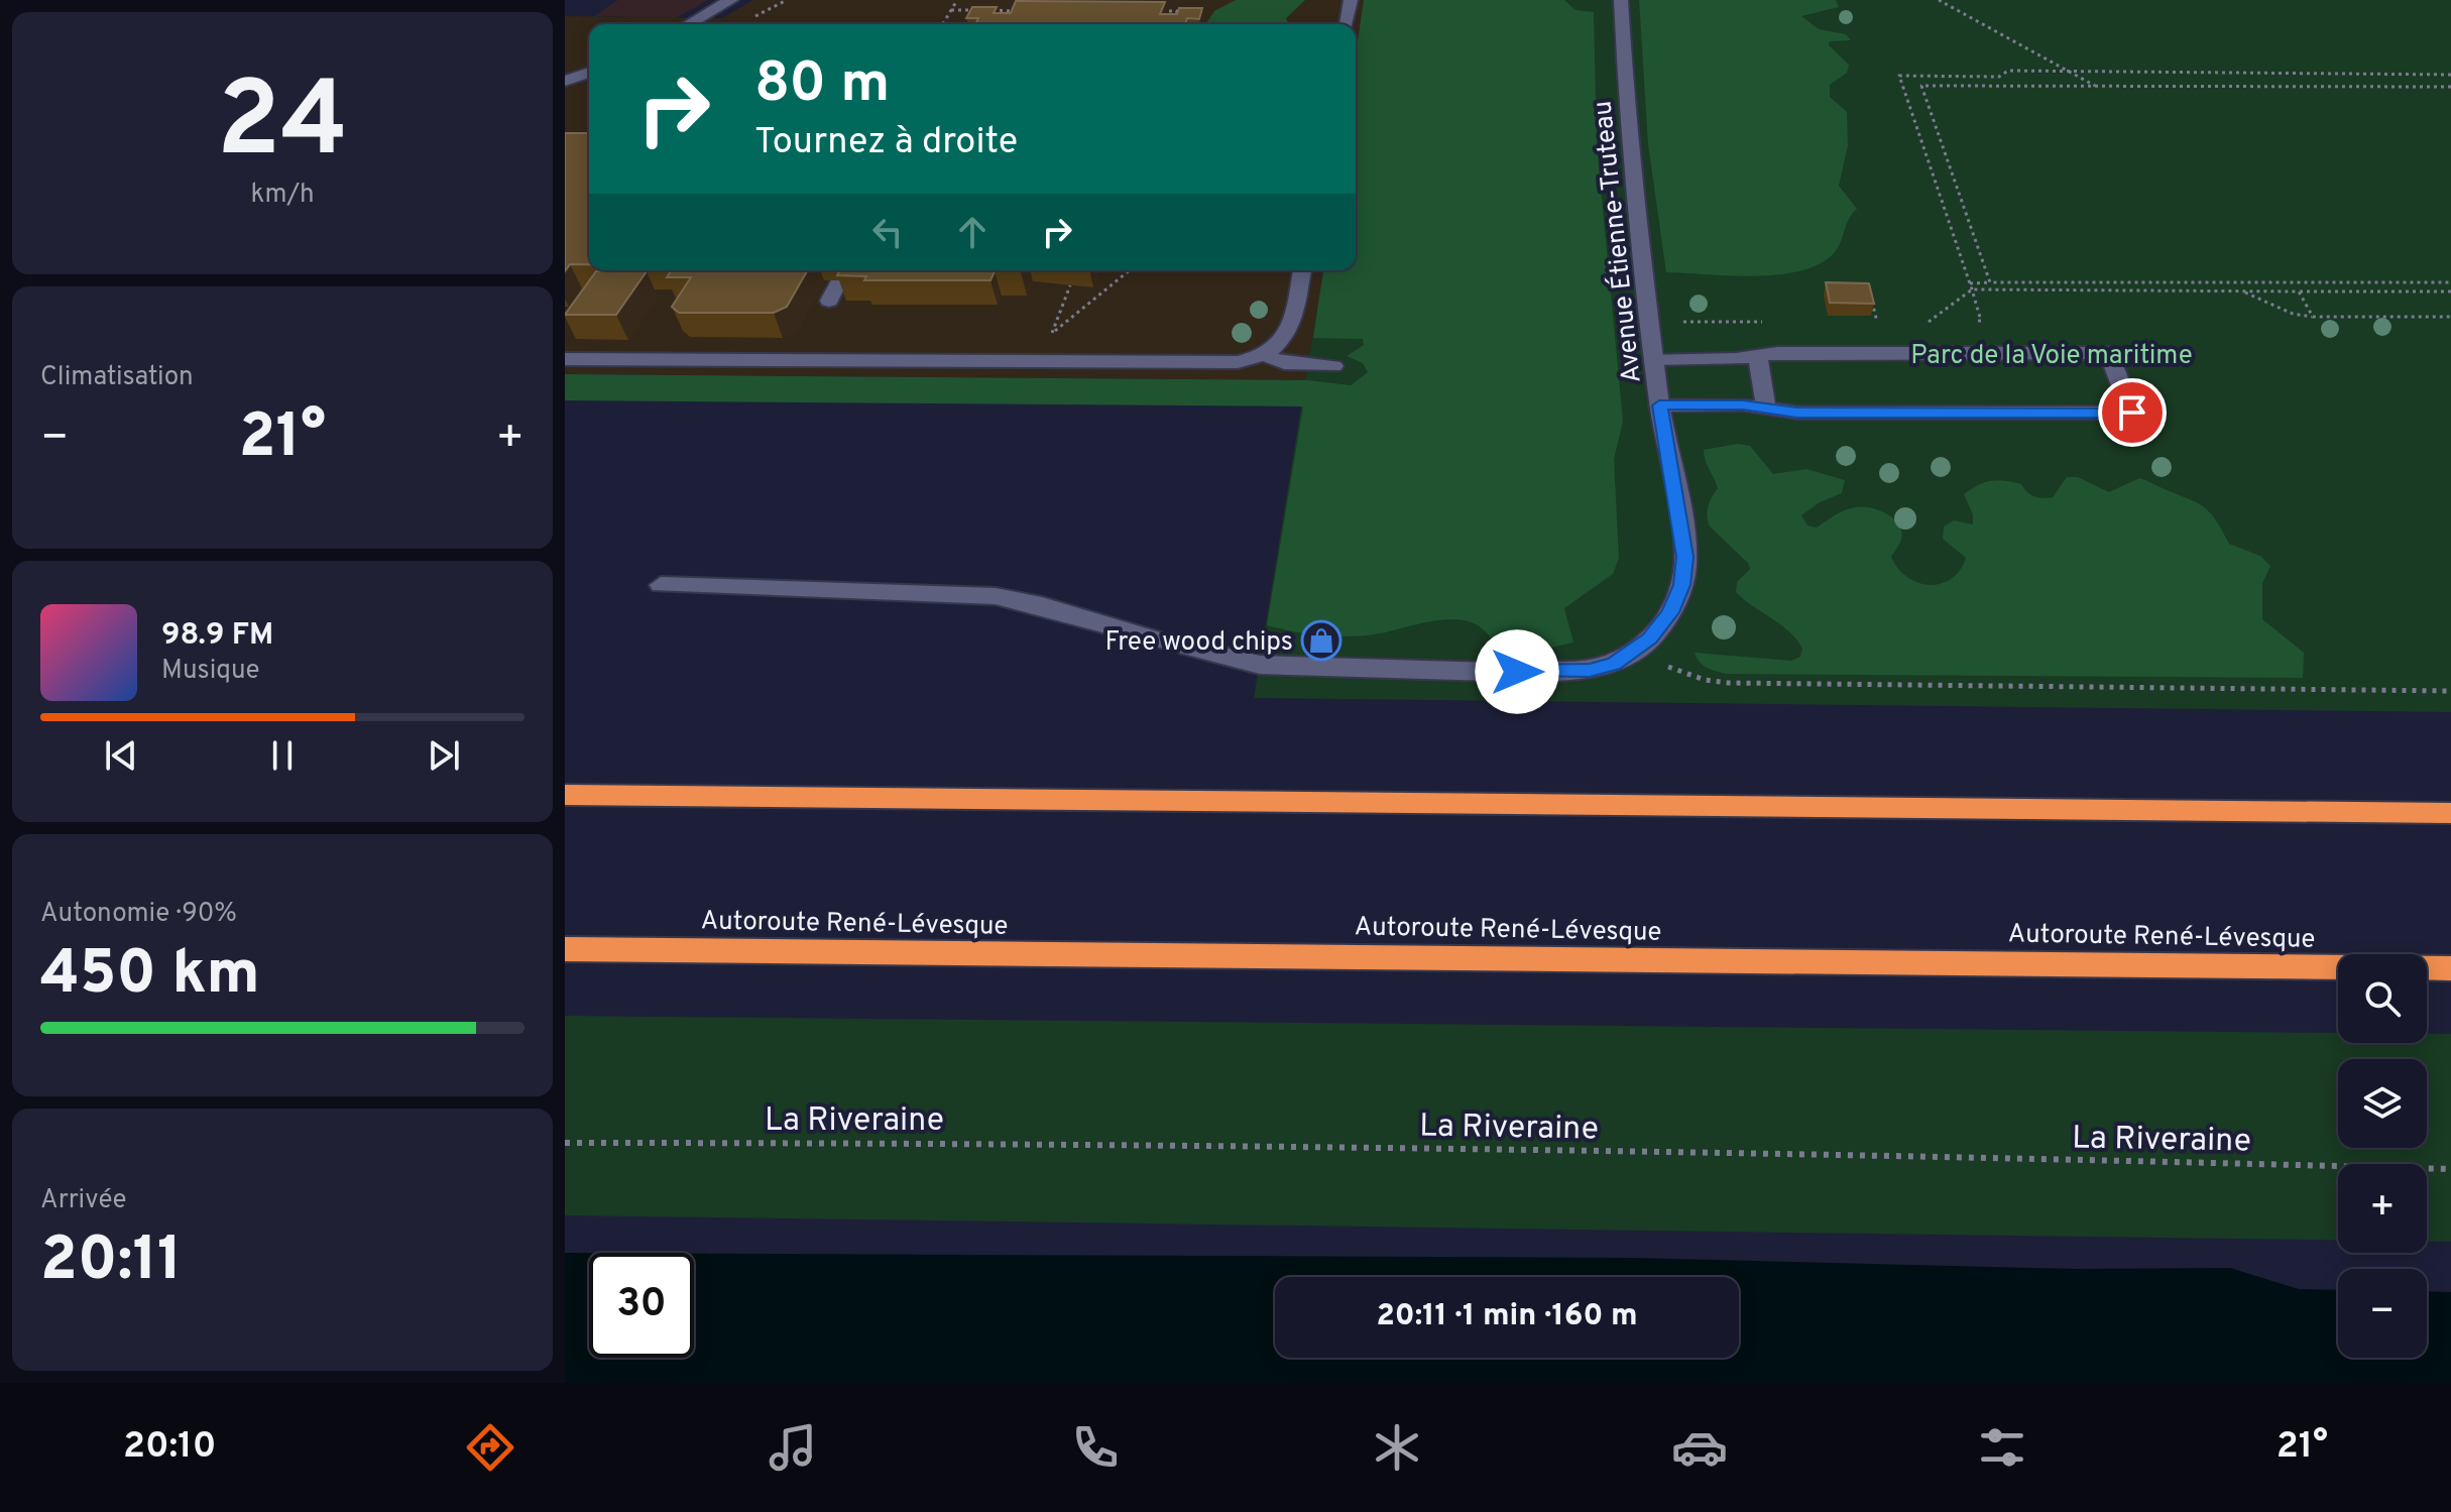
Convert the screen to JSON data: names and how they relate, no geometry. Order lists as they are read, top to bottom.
{
  "streets": {
    "highway": ["Autoroute René-Lévesque"],
    "street": ["Avenue Étienne-Truteau"],
    "path": ["La Riveraine"]
  },
  "parks": ["Parc de la Voie maritime"],
  "places": {
    "shop": ["Free wood chips"]
  },
  "page": {
    "tile": [
      ["24", "km/h"],
      "Climatisation",
      ["Autonomie · 90%", "450 km"],
      ["Arrivée", "20:11"]
    ],
    "turn": ["80 m", "Tournez à droite"],
    "heat": ["−", "21°", "+"],
    "song": ["98.9 FM", "Musique"],
    "map_buttons": ["+", "−"],
    "limit": "30",
    "trip": "20:11 · 1 min · 160 m",
    "tabs": ["20:10", "21°"]
  }
}
